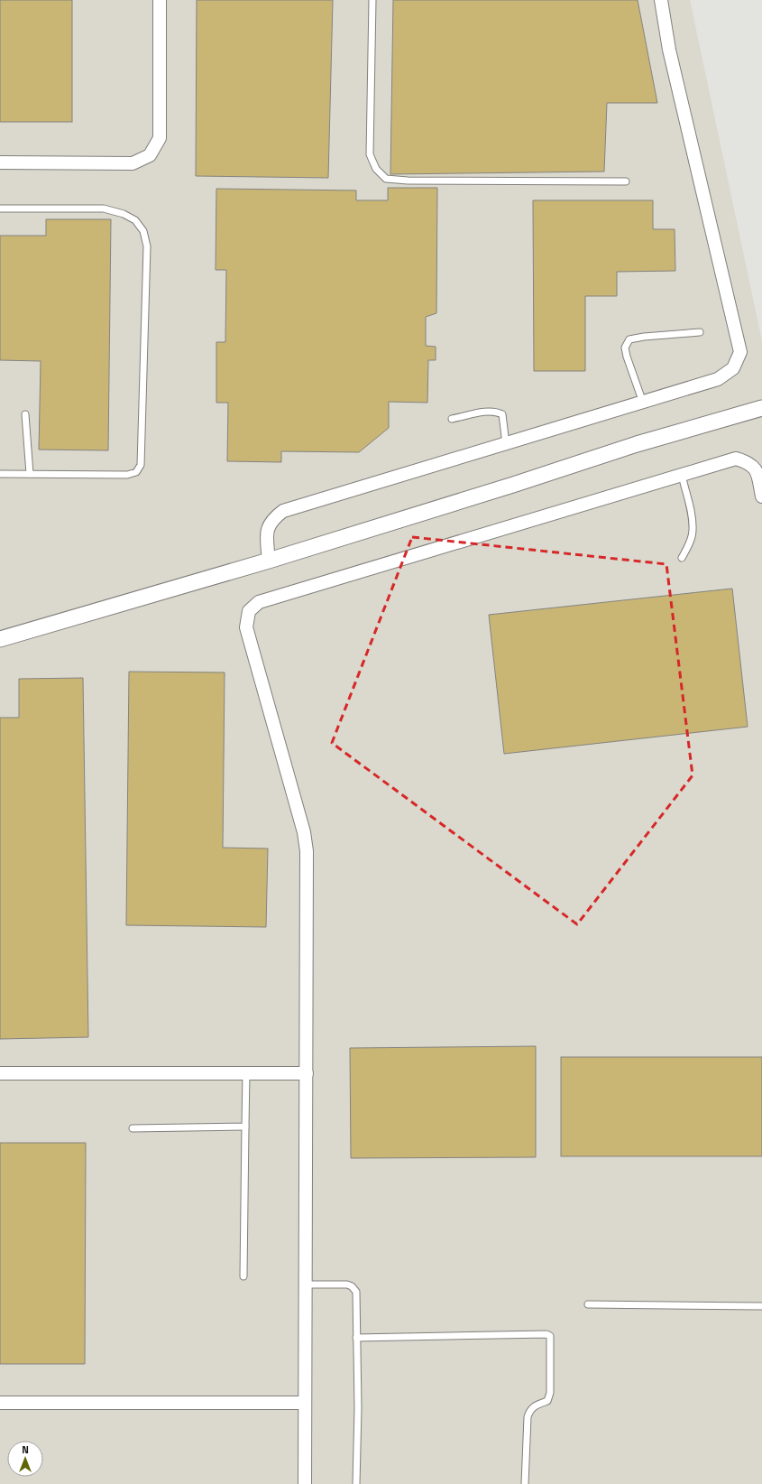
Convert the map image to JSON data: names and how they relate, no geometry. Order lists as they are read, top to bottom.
{
  "north": "top"
}
